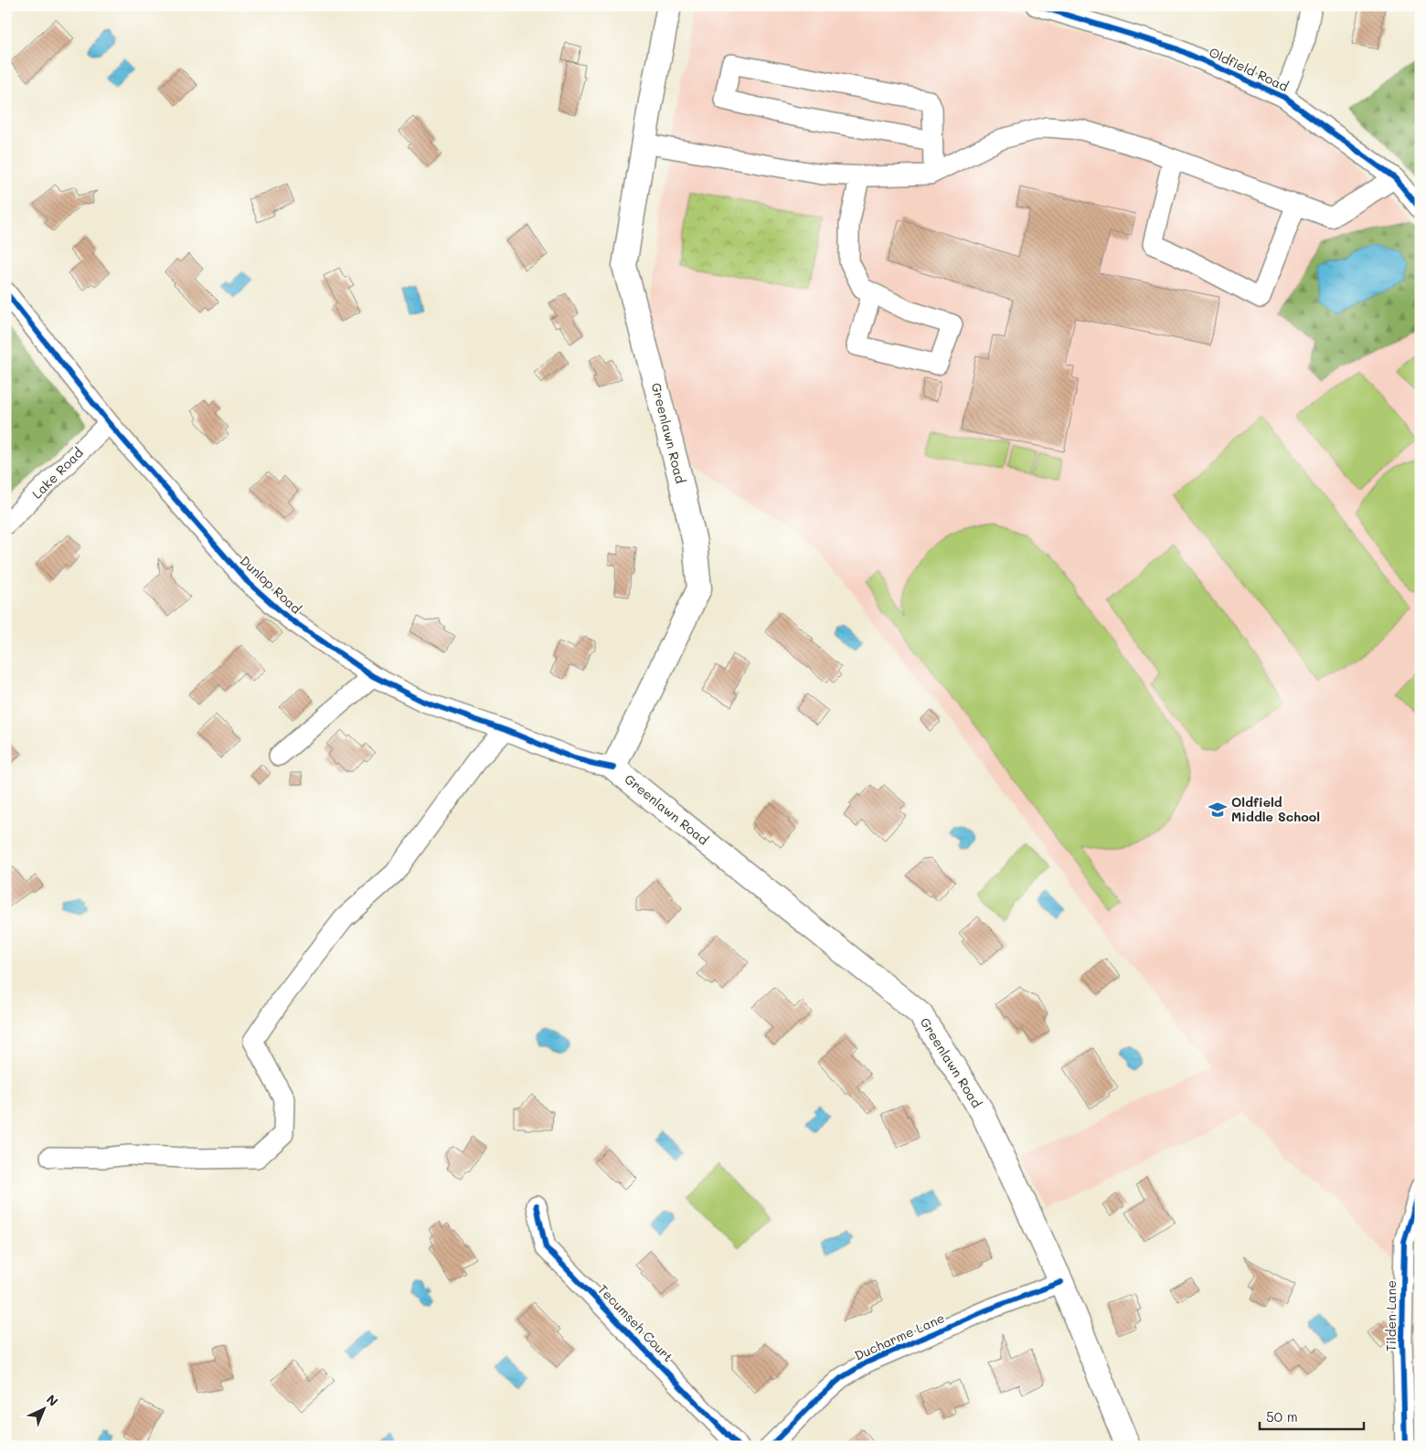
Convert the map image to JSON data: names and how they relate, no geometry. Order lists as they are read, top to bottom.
{
  "streets": {
    "main road": ["Greenlawn Road"],
    "street": [
      "Oldfield Road",
      "Lake Road",
      "Dunlop Road",
      "Tilden Lane",
      "Tecumseh Court",
      "Ducharme Lane"
    ]
  },
  "crossings": [
    ["Greenlawn Road", "Dunlop Road"],
    ["Greenlawn Road", "Ducharme Lane"],
    ["Lake Road", "Dunlop Road"]
  ],
  "places": {
    "school or university": ["Oldfield Middle School"]
  },
  "scale_bar": "50 m",
  "north": "top right"
}
